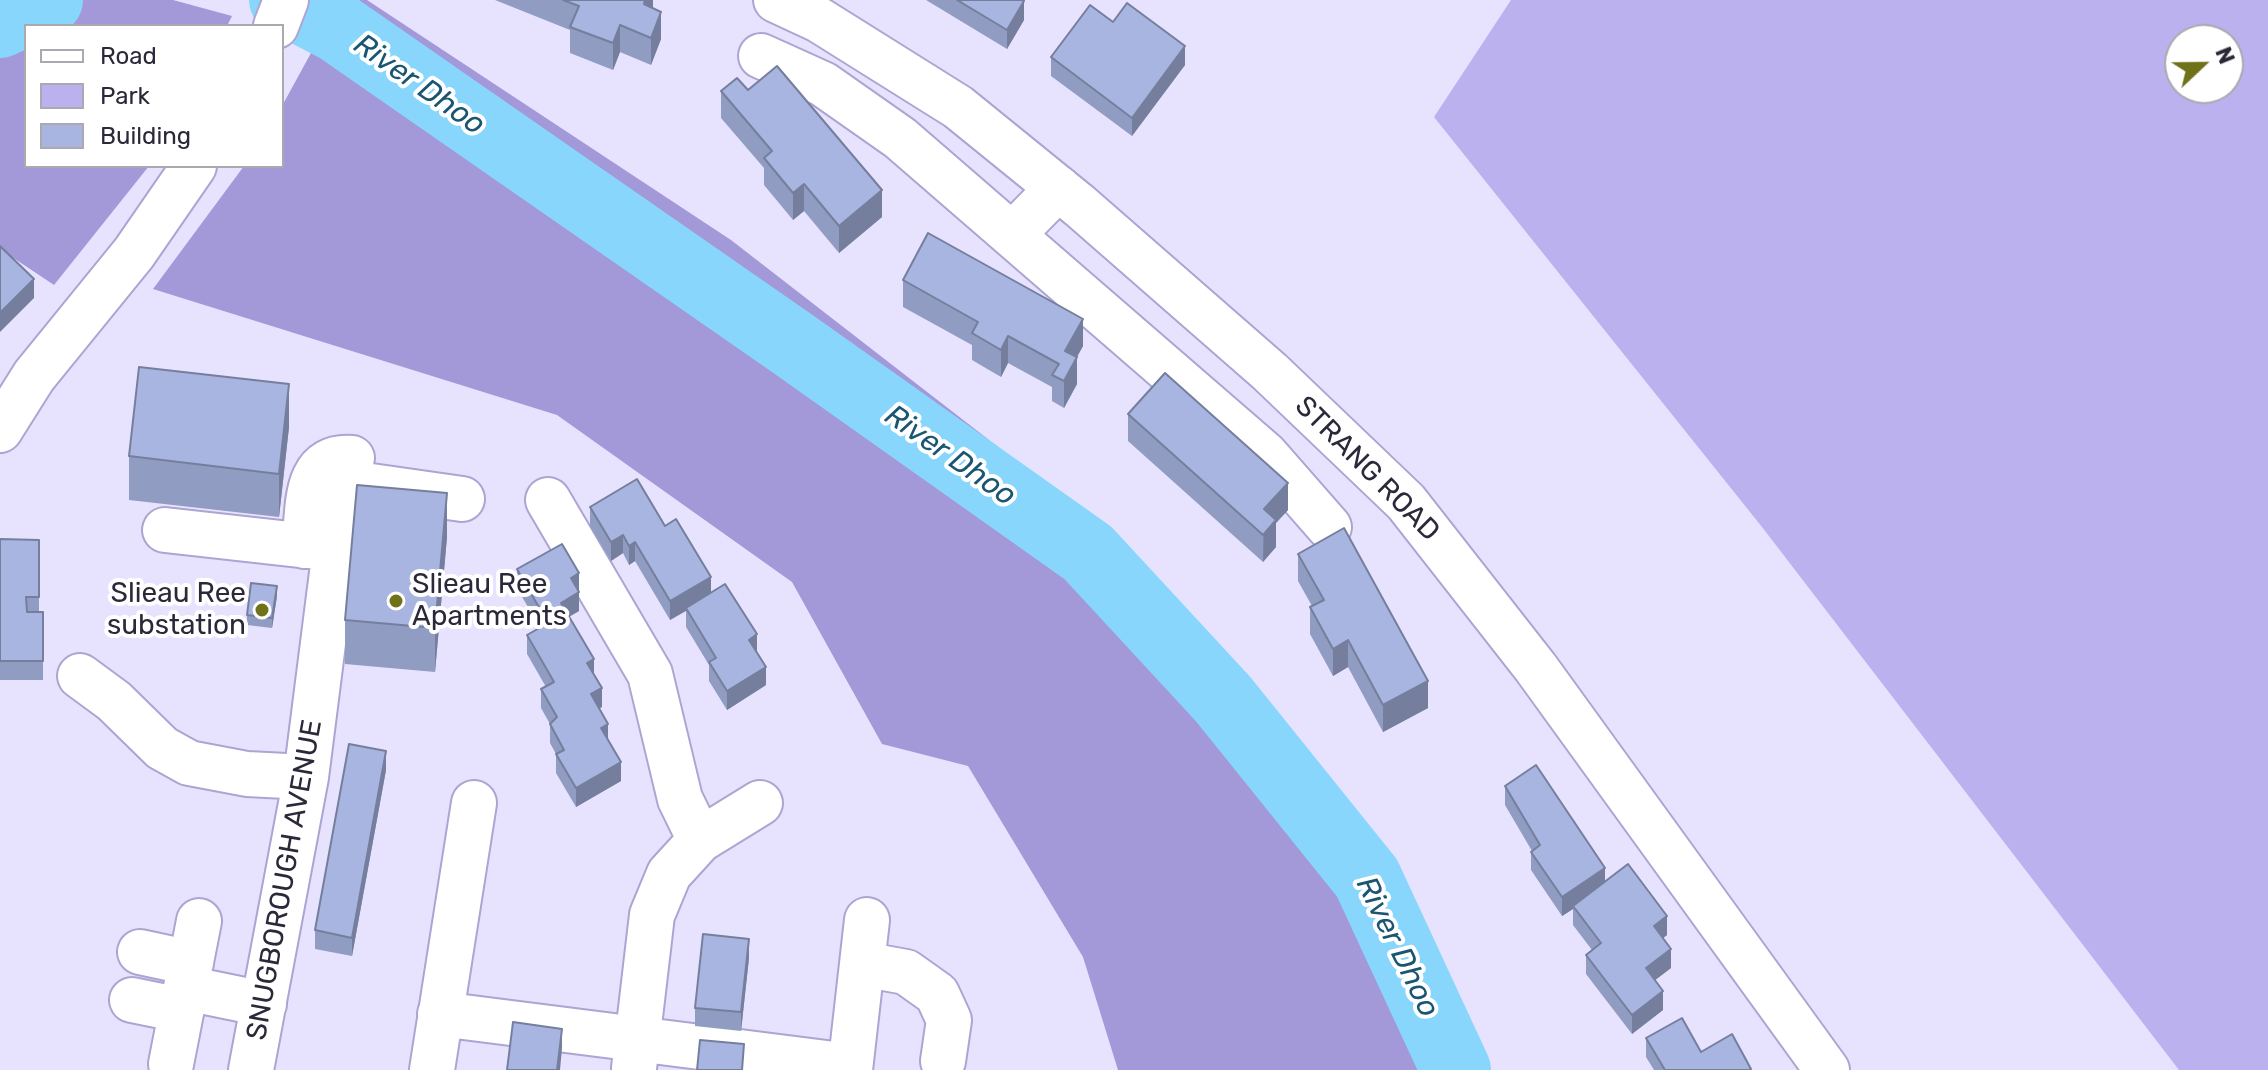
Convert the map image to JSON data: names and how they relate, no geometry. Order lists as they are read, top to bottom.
{
  "streets": {
    "main road": ["STRANG ROAD", "SNUGBOROUGH AVENUE"]
  },
  "water": ["River Dhoo"],
  "places": ["Slieau Ree Apartments", "Slieau Ree substation"],
  "legend": ["Road", "Park", "Building"],
  "north": "right"
}
